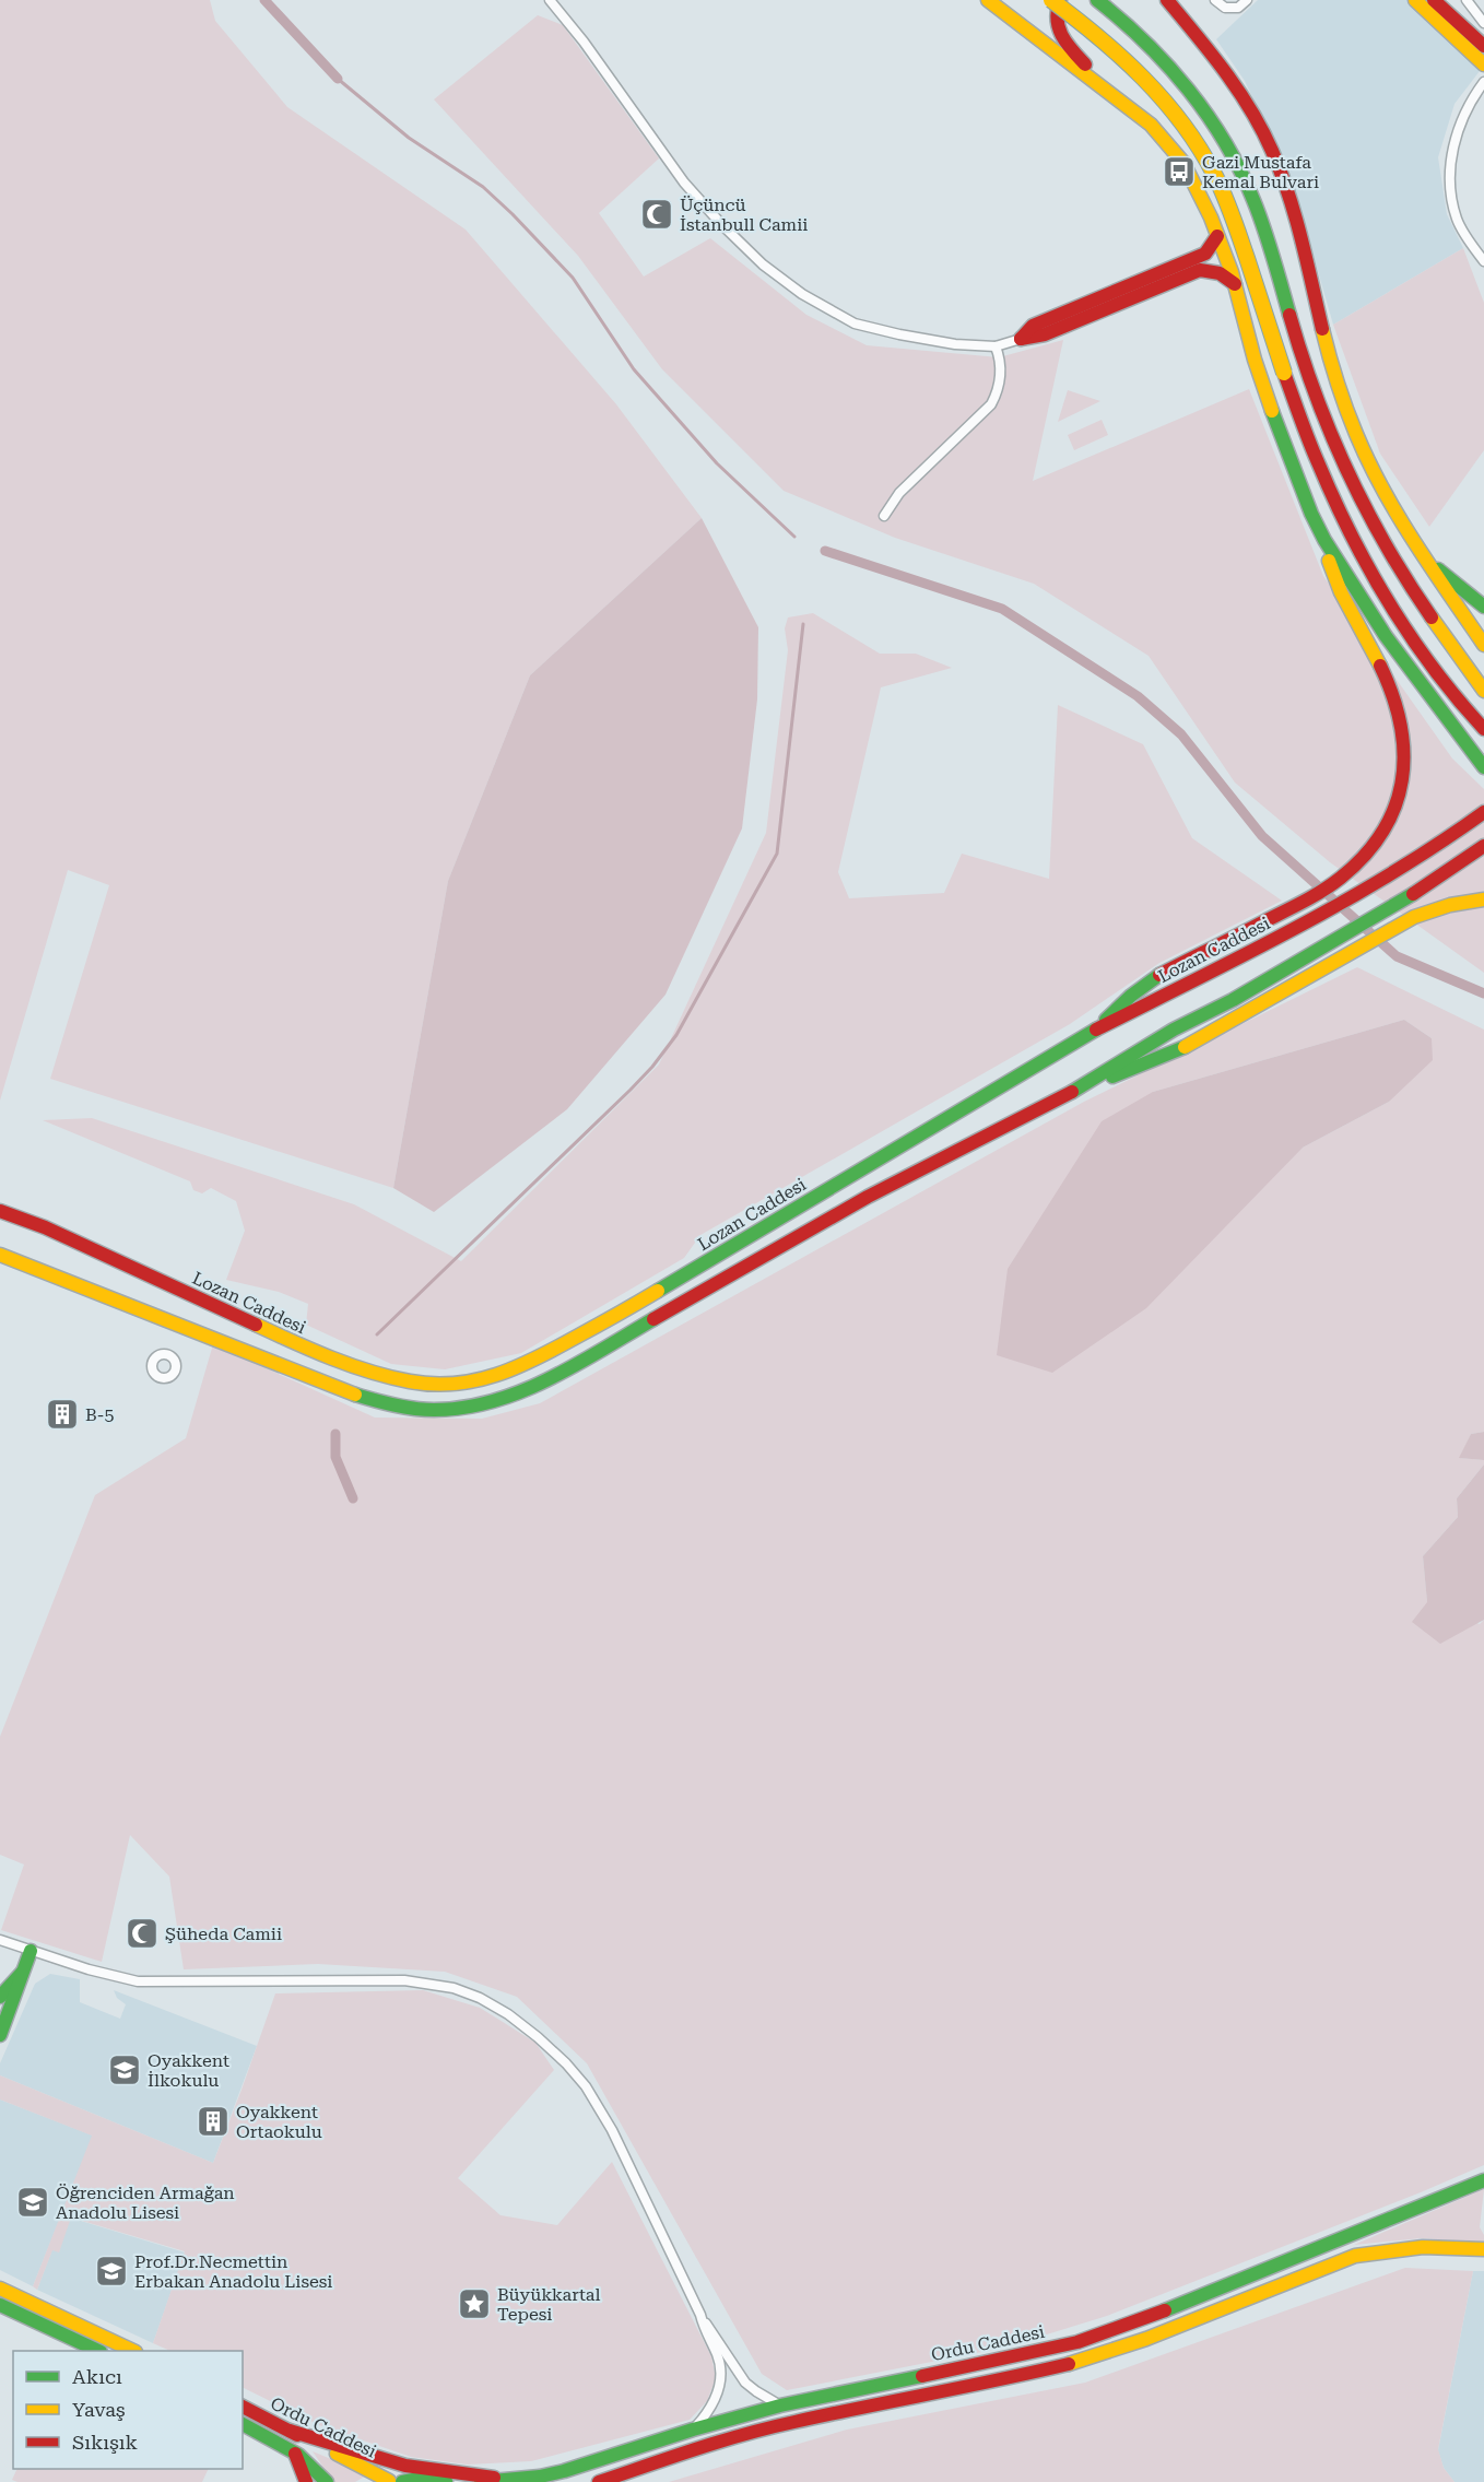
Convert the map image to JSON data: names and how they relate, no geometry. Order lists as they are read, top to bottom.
{
  "streets": {
    "main road": ["Lozan Caddesi", "Ordu Caddesi"]
  },
  "places": {
    "bus stop": ["Gazi Mustafa Kemal Bulvari"],
    "mosque": ["Üçüncü İstanbull Camii", "Şüheda Camii"],
    "building": ["B-5", "Oyakkent Ortaokulu"],
    "school or university": ["Oyakkent İlkokulu", "Öğrenciden Armağan Anadolu Lisesi", "Prof.Dr.Necmettin Erbakan Anadolu Lisesi"],
    "place": ["Büyükkartal Tepesi"]
  },
  "legend": ["Akıcı", "Yavaş", "Sıkışık"]
}
